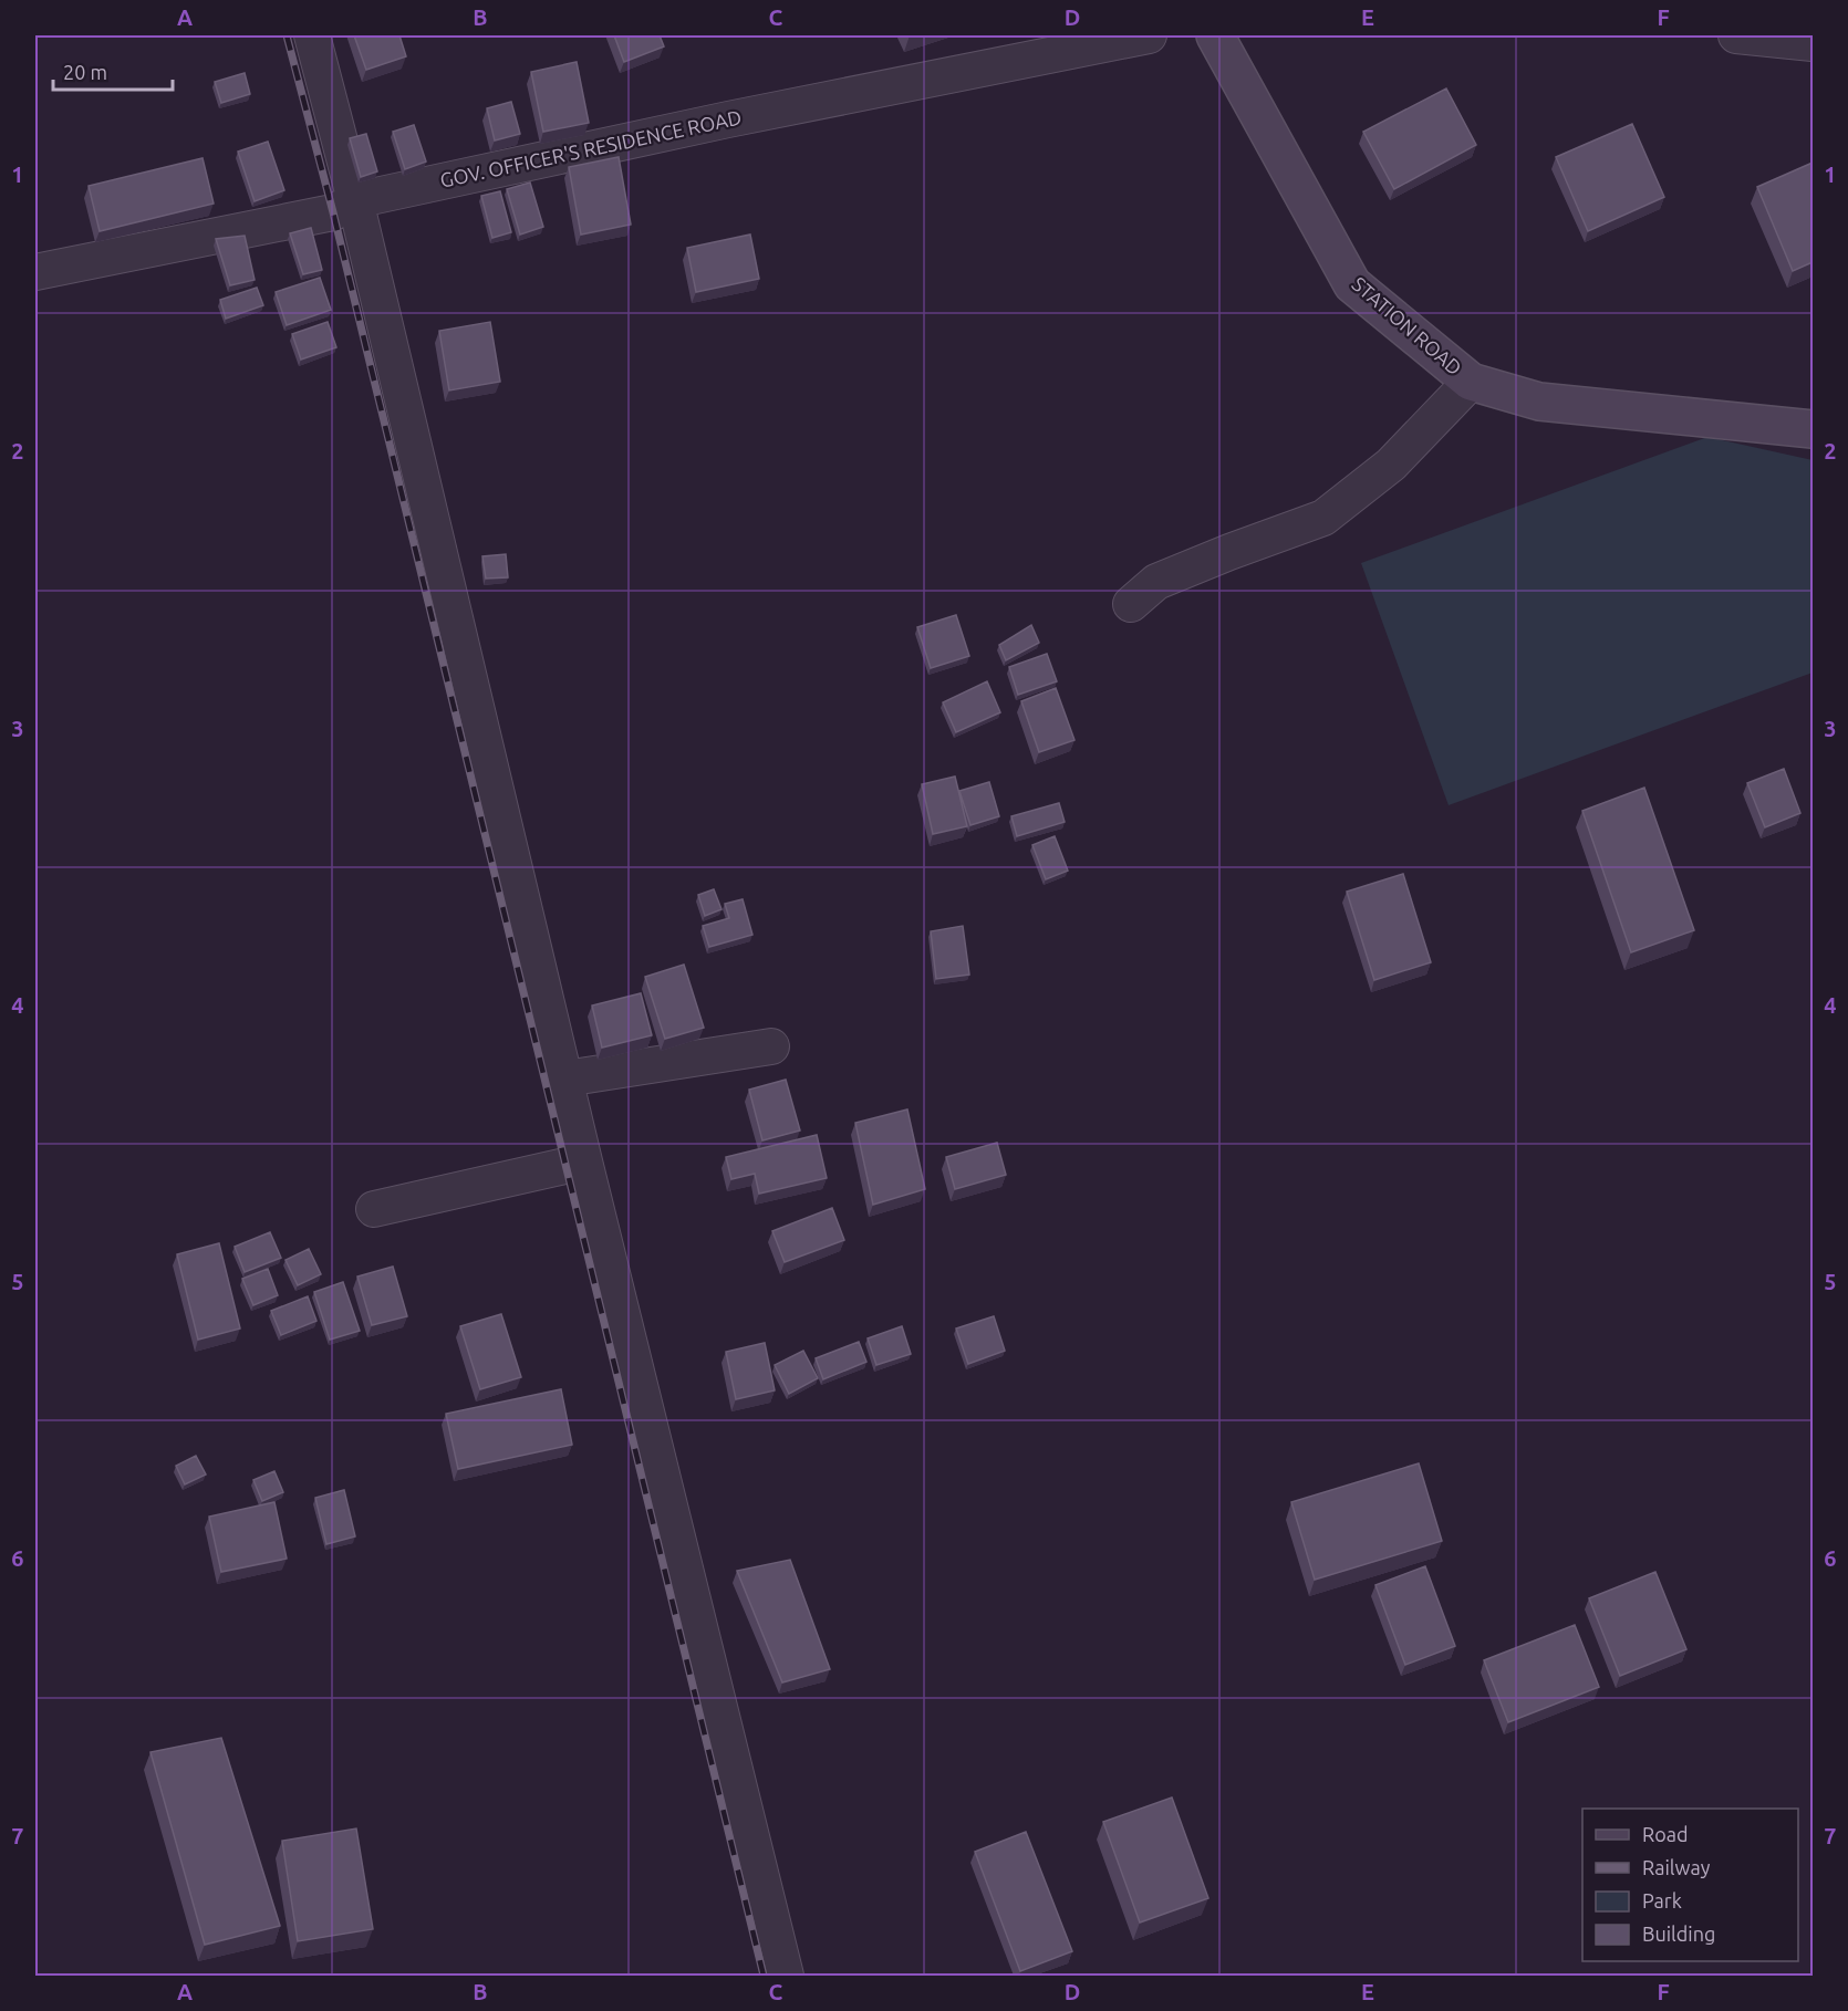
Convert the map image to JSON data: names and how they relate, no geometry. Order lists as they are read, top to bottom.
{
  "streets": {
    "street": ["GOV. OFFICER'S RESIDENCE ROAD", "STATION ROAD"]
  },
  "legend": [
    "Road",
    "Railway",
    "Park",
    "Building"
  ],
  "scale_bar": "20 m",
  "grid": {
    "columns": [
      "A",
      "B",
      "C",
      "D",
      "E",
      "F"
    ],
    "rows": [
      "1",
      "2",
      "3",
      "4",
      "5",
      "6",
      "7"
    ]
  }
}
